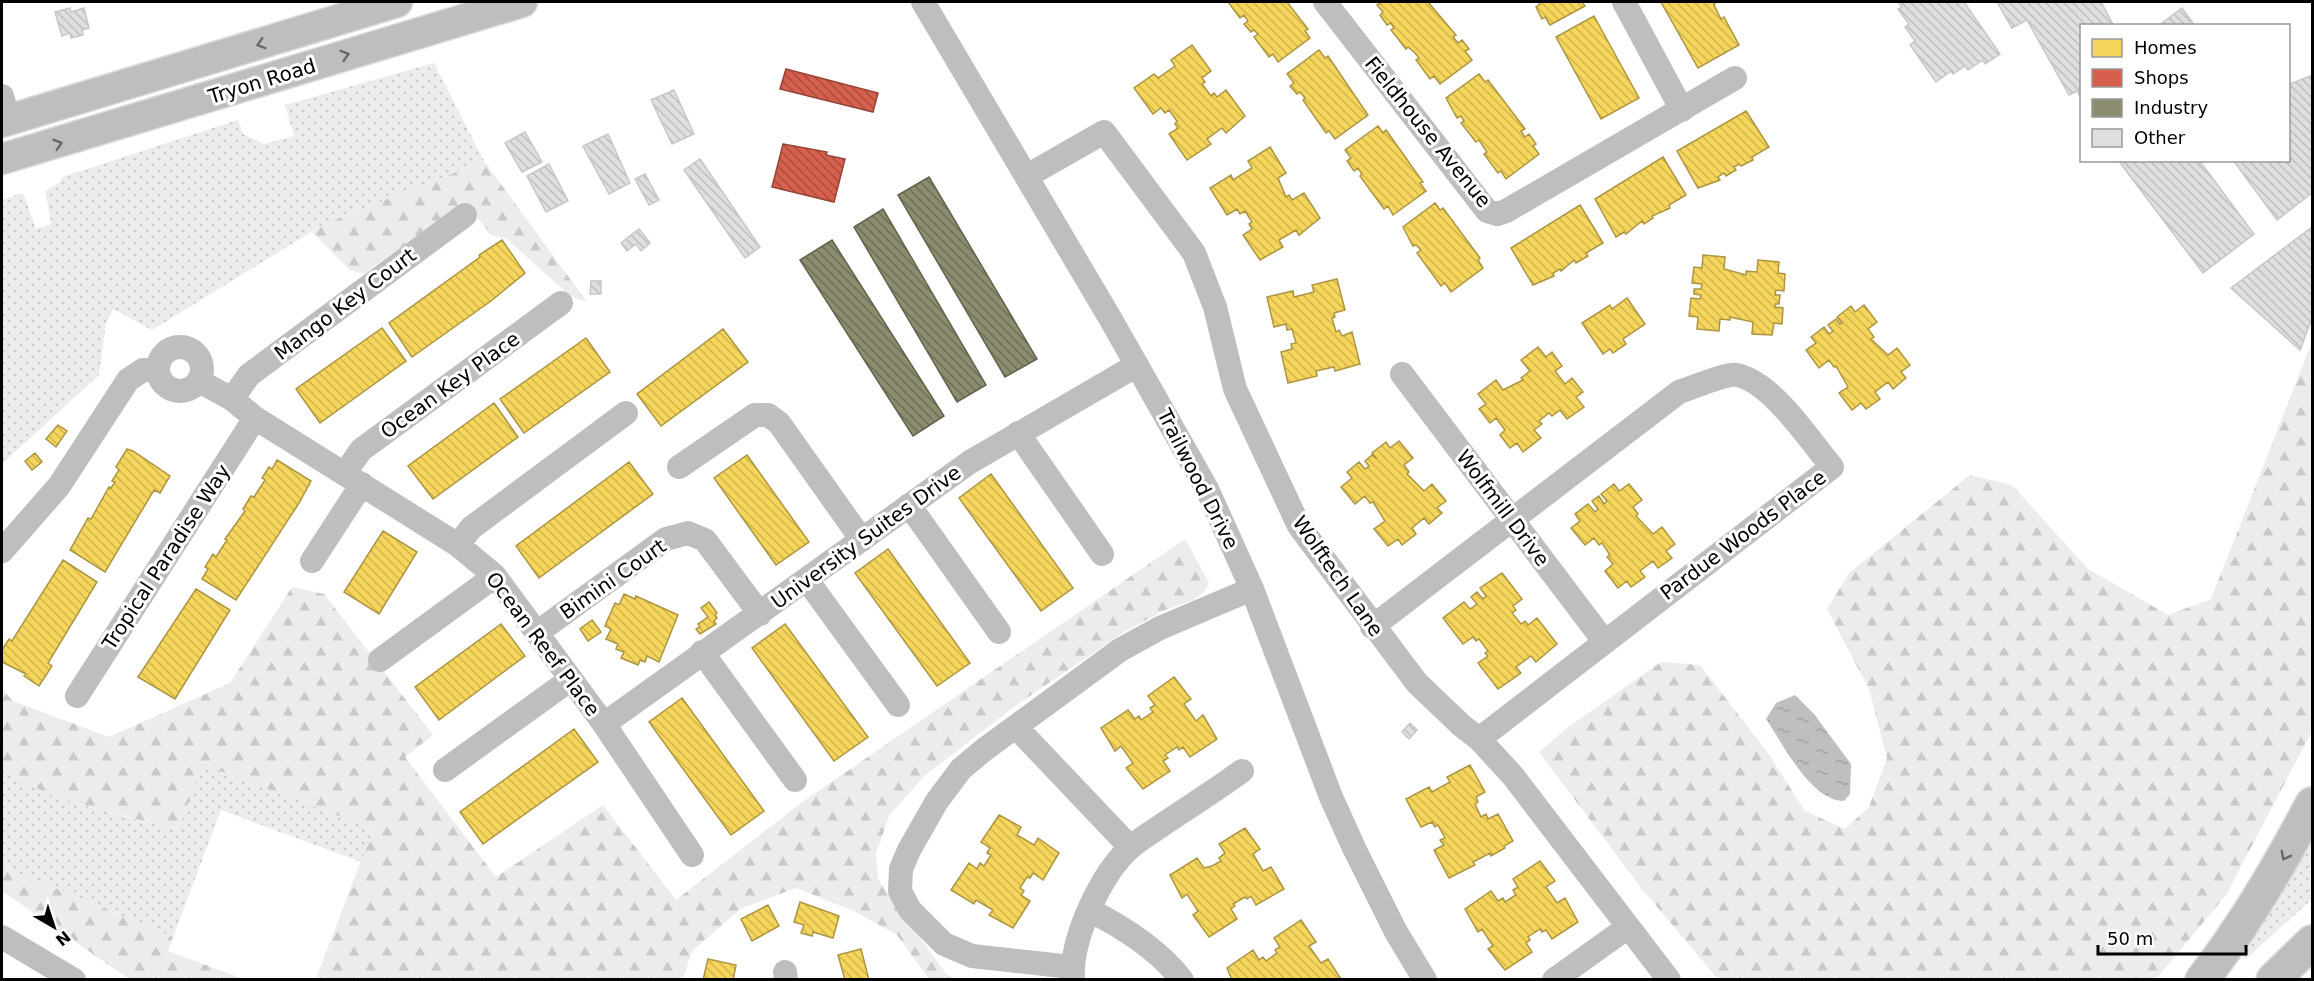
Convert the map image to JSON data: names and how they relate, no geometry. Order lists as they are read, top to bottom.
{
  "streets": {
    "main road": ["Tryon Road"],
    "street": [
      "Fieldhouse Avenue",
      "Mango Key Court",
      "Ocean Key Place",
      "Trailwood Drive",
      "Wolfmill Drive",
      "Pardue Woods Place",
      "University Suites Drive",
      "Tropical Paradise Way",
      "Wolftech Lane",
      "Bimini Court",
      "Ocean Reef Place"
    ]
  },
  "crossings": [
    ["Mango Key Court", "Ocean Reef Place"],
    ["Ocean Key Place", "Ocean Reef Place"],
    ["Trailwood Drive", "University Suites Drive"],
    ["Trailwood Drive", "Wolftech Lane"],
    ["Wolfmill Drive", "Pardue Woods Place"],
    ["Pardue Woods Place", "Wolftech Lane"],
    ["University Suites Drive", "Bimini Court"],
    ["University Suites Drive", "Ocean Reef Place"],
    ["Tropical Paradise Way", "Ocean Reef Place"],
    ["Bimini Court", "Ocean Reef Place"]
  ],
  "legend": [
    "Homes",
    "Shops",
    "Industry",
    "Other"
  ],
  "scale_bar": "50 m",
  "north": "bottom right"
}
